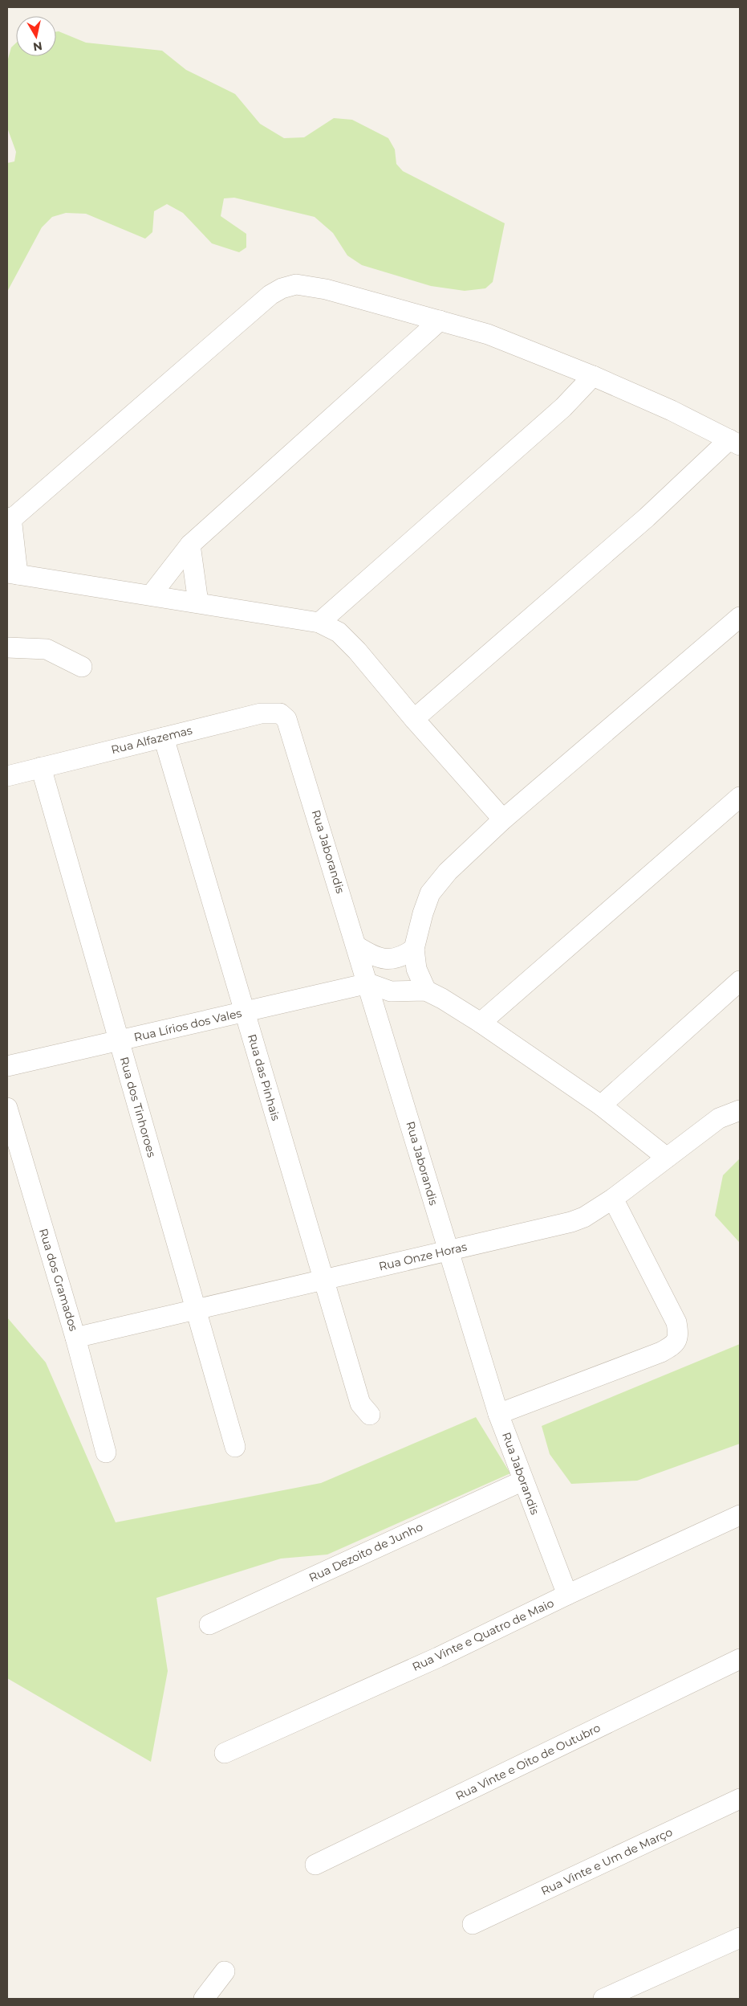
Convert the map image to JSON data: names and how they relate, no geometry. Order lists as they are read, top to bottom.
{
  "streets": {
    "street": [
      "Rua Alfazemas",
      "Rua Jaborandis",
      "Rua Lírios dos Vales",
      "Rua das Pinhais",
      "Rua dos Tinhoroes",
      "Rua Onze Horas",
      "Rua dos Gramados",
      "Rua Dezoito de Junho",
      "Rua Vinte e Quatro de Maio",
      "Rua Vinte e Oito de Outubro",
      "Rua Vinte e Um de Março"
    ]
  },
  "crossings": [
    ["Rua Alfazemas", "Rua Jaborandis"],
    ["Rua Alfazemas", "Rua das Pinhais"],
    ["Rua Alfazemas", "Rua dos Tinhoroes"],
    ["Rua Jaborandis", "Rua Lírios dos Vales"],
    ["Rua Jaborandis", "Rua Onze Horas"],
    ["Rua Jaborandis", "Rua Dezoito de Junho"],
    ["Rua Jaborandis", "Rua Vinte e Quatro de Maio"],
    ["Rua Lírios dos Vales", "Rua das Pinhais"],
    ["Rua Lírios dos Vales", "Rua dos Tinhoroes"],
    ["Rua das Pinhais", "Rua Onze Horas"],
    ["Rua dos Tinhoroes", "Rua Onze Horas"],
    ["Rua Onze Horas", "Rua dos Gramados"]
  ],
  "north": "bottom"
}
